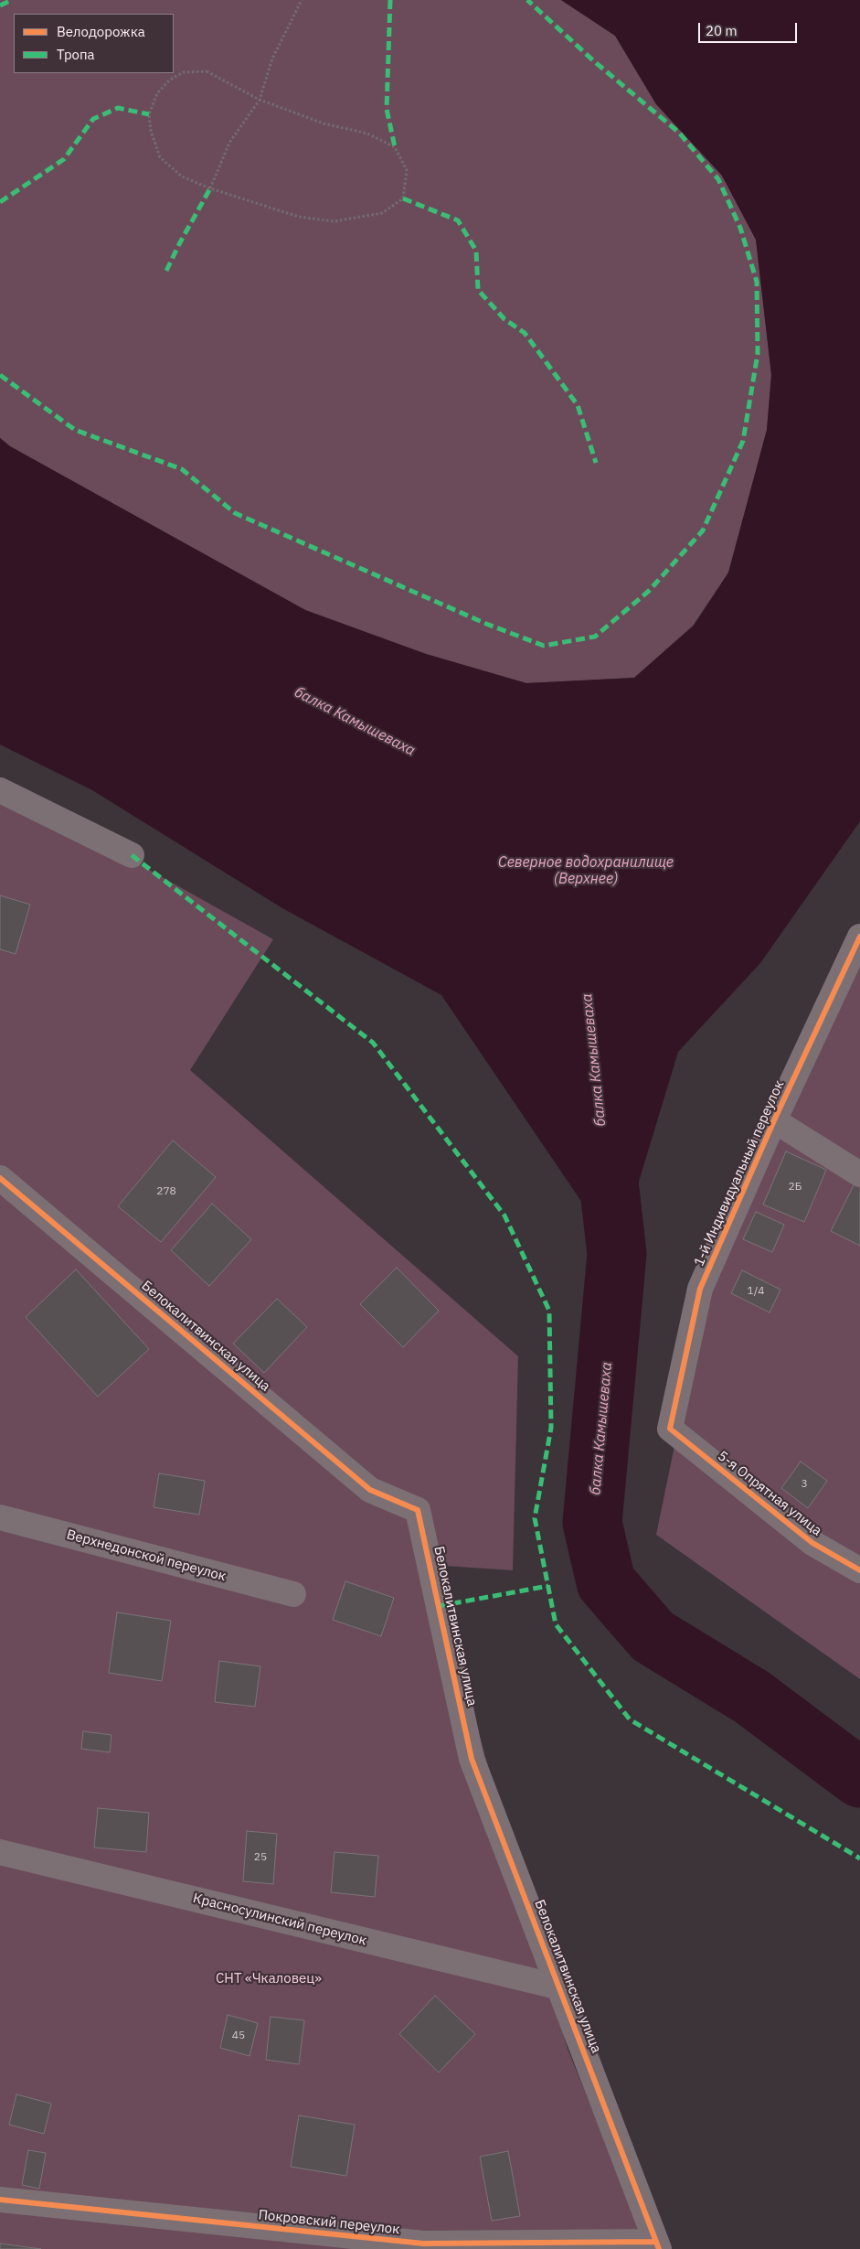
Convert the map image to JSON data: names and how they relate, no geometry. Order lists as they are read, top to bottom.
{
  "streets": {
    "street": [
      "1-й Индивидуальный переулок",
      "Белокалитвинская улица",
      "5-я Опрятная улица",
      "Верхнедонской переулок",
      "Красносулинский переулок",
      "Покровский переулок"
    ]
  },
  "crossings": [
    ["1-й Индивидуальный переулок", "5-я Опрятная улица"],
    ["Белокалитвинская улица", "Красносулинский переулок"],
    ["Белокалитвинская улица", "Покровский переулок"]
  ],
  "water": ["балка Камышеваха", "Северное водохранилище (Верхнее)"],
  "parks": ["СНТ «Чкаловец»"],
  "house_numbers": [
    "2Б",
    "278",
    "1/4",
    "3",
    "25",
    "45"
  ],
  "legend": ["Велодорожка", "Тропа"],
  "scale_bar": "20 m"
}
